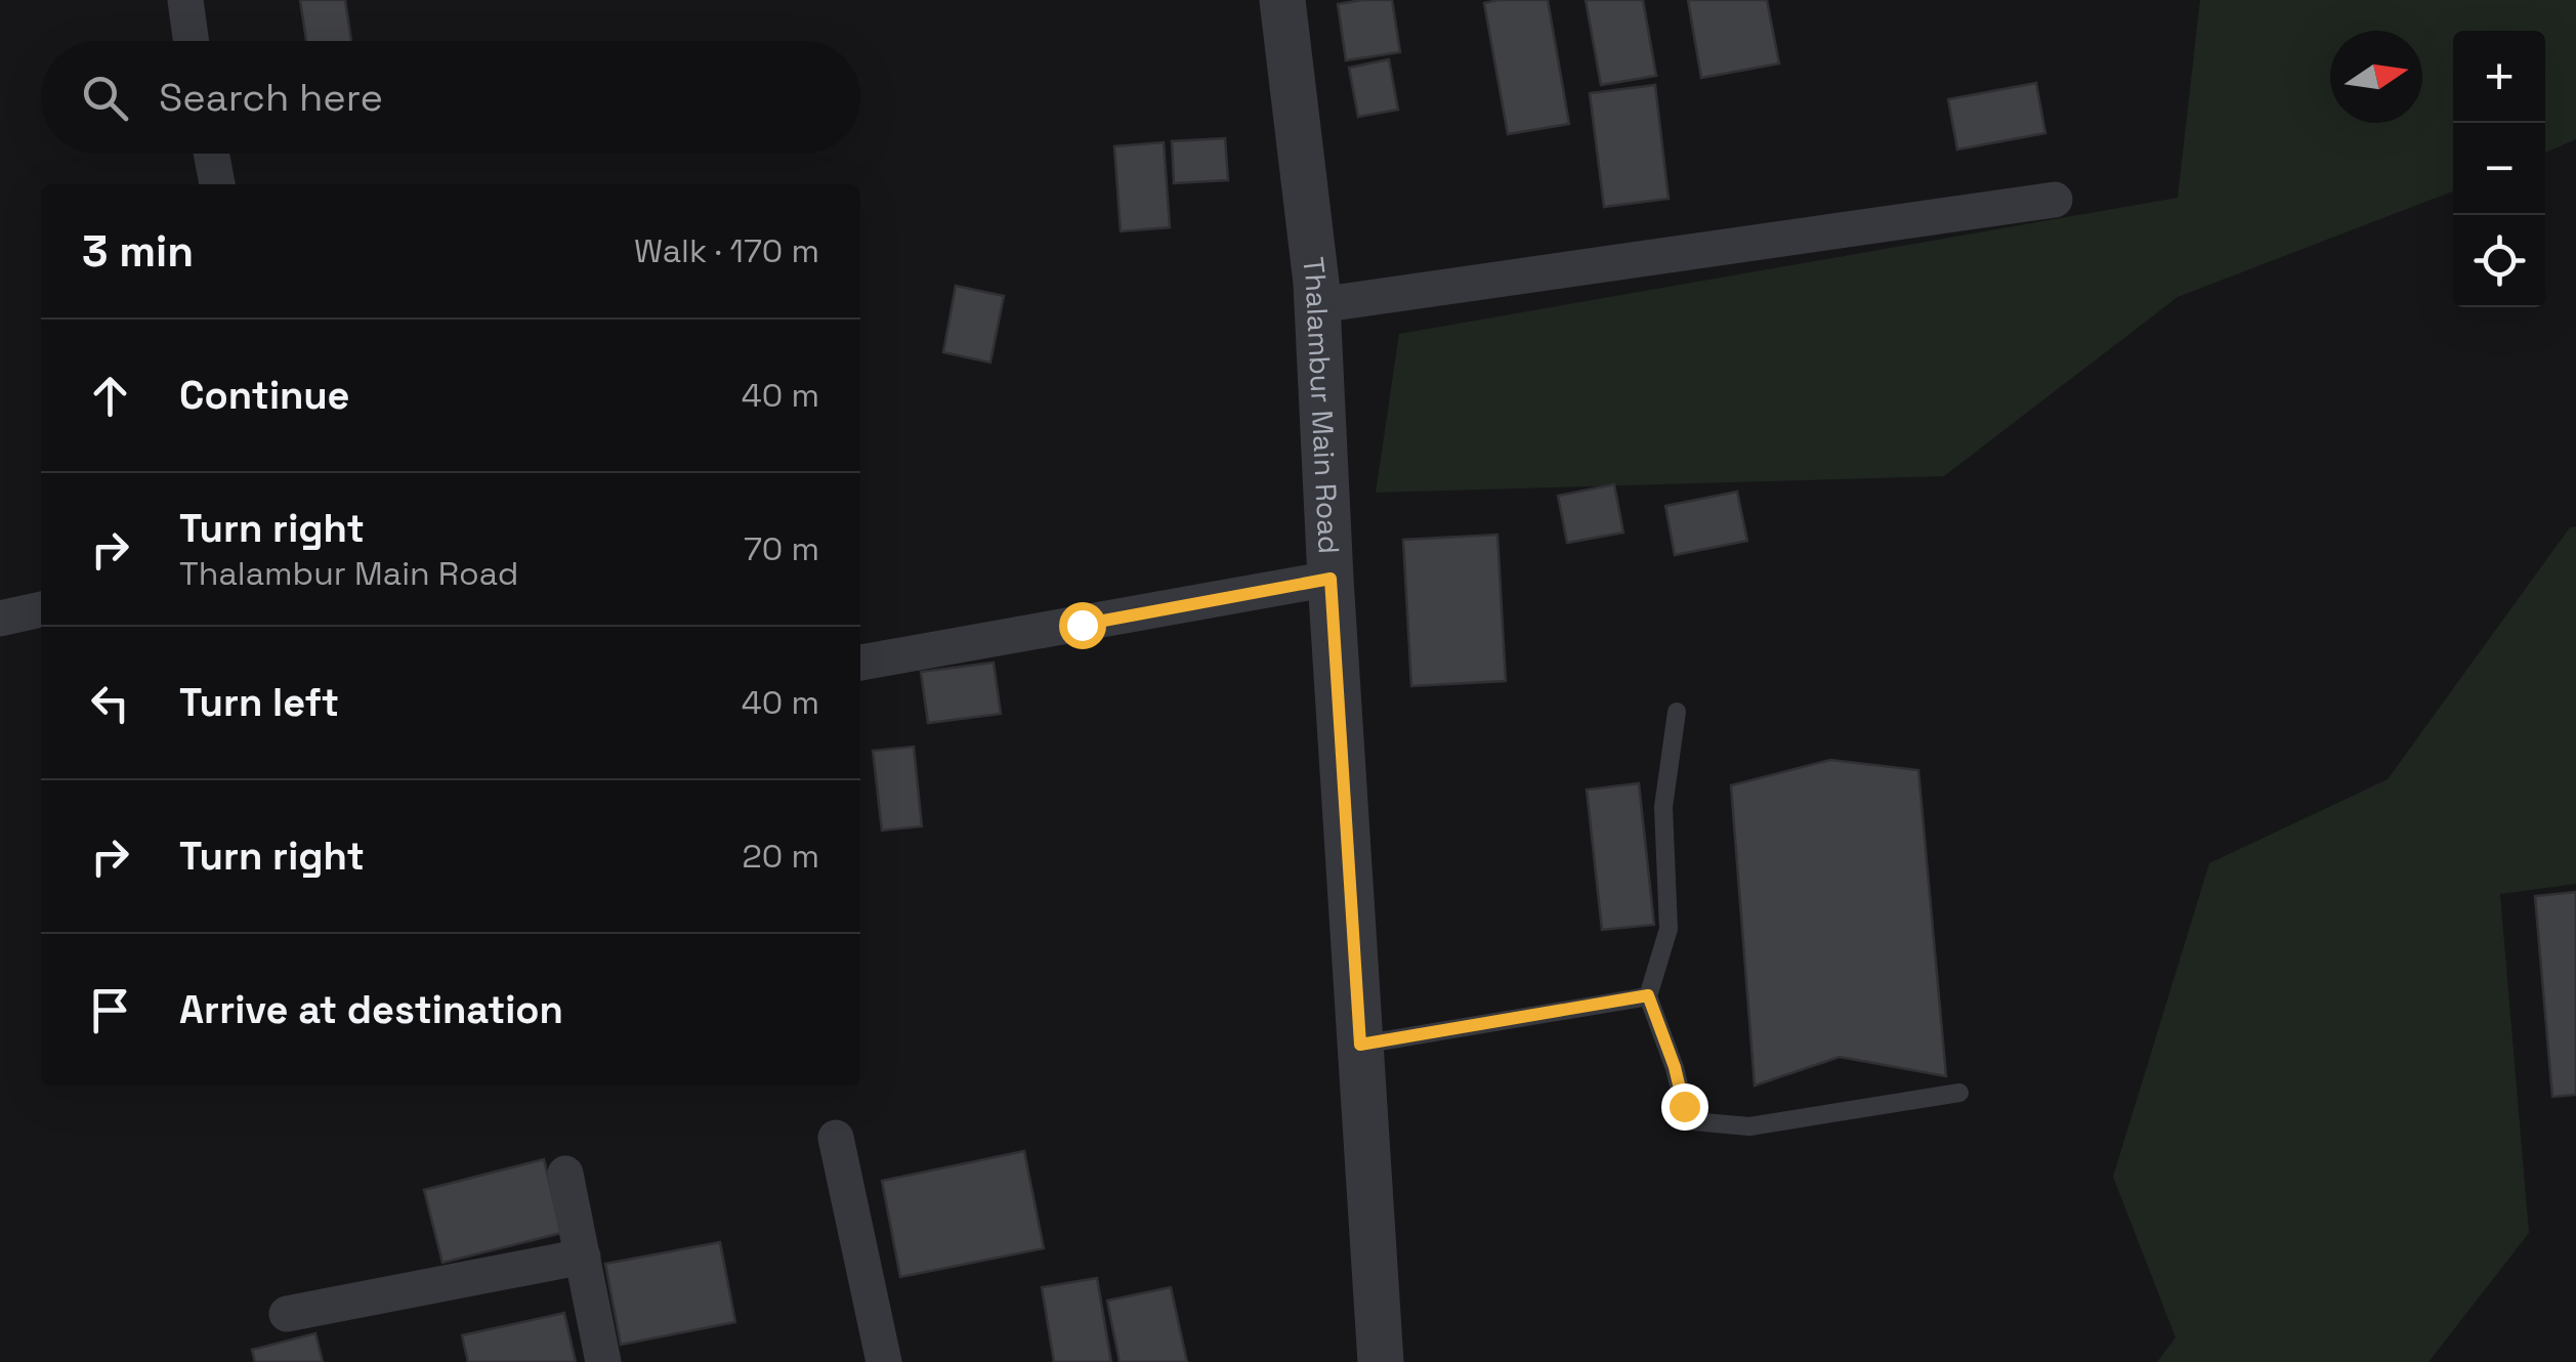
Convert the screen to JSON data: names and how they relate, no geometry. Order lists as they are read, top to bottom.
{
  "streets": {
    "street": ["Thalambur Main Road"]
  },
  "north": "right",
  "page": {
    "map_buttons": ["+", "−"],
    "search": "Search here",
    "heading": ["3 min", "Walk · 170 m"],
    "list": [
      ["Continue", "40 m"],
      ["Turn right", "Thalambur Main Road", "70 m"],
      ["Turn left", "40 m"],
      ["Turn right", "20 m"],
      "Arrive at destination"
    ]
  }
}
